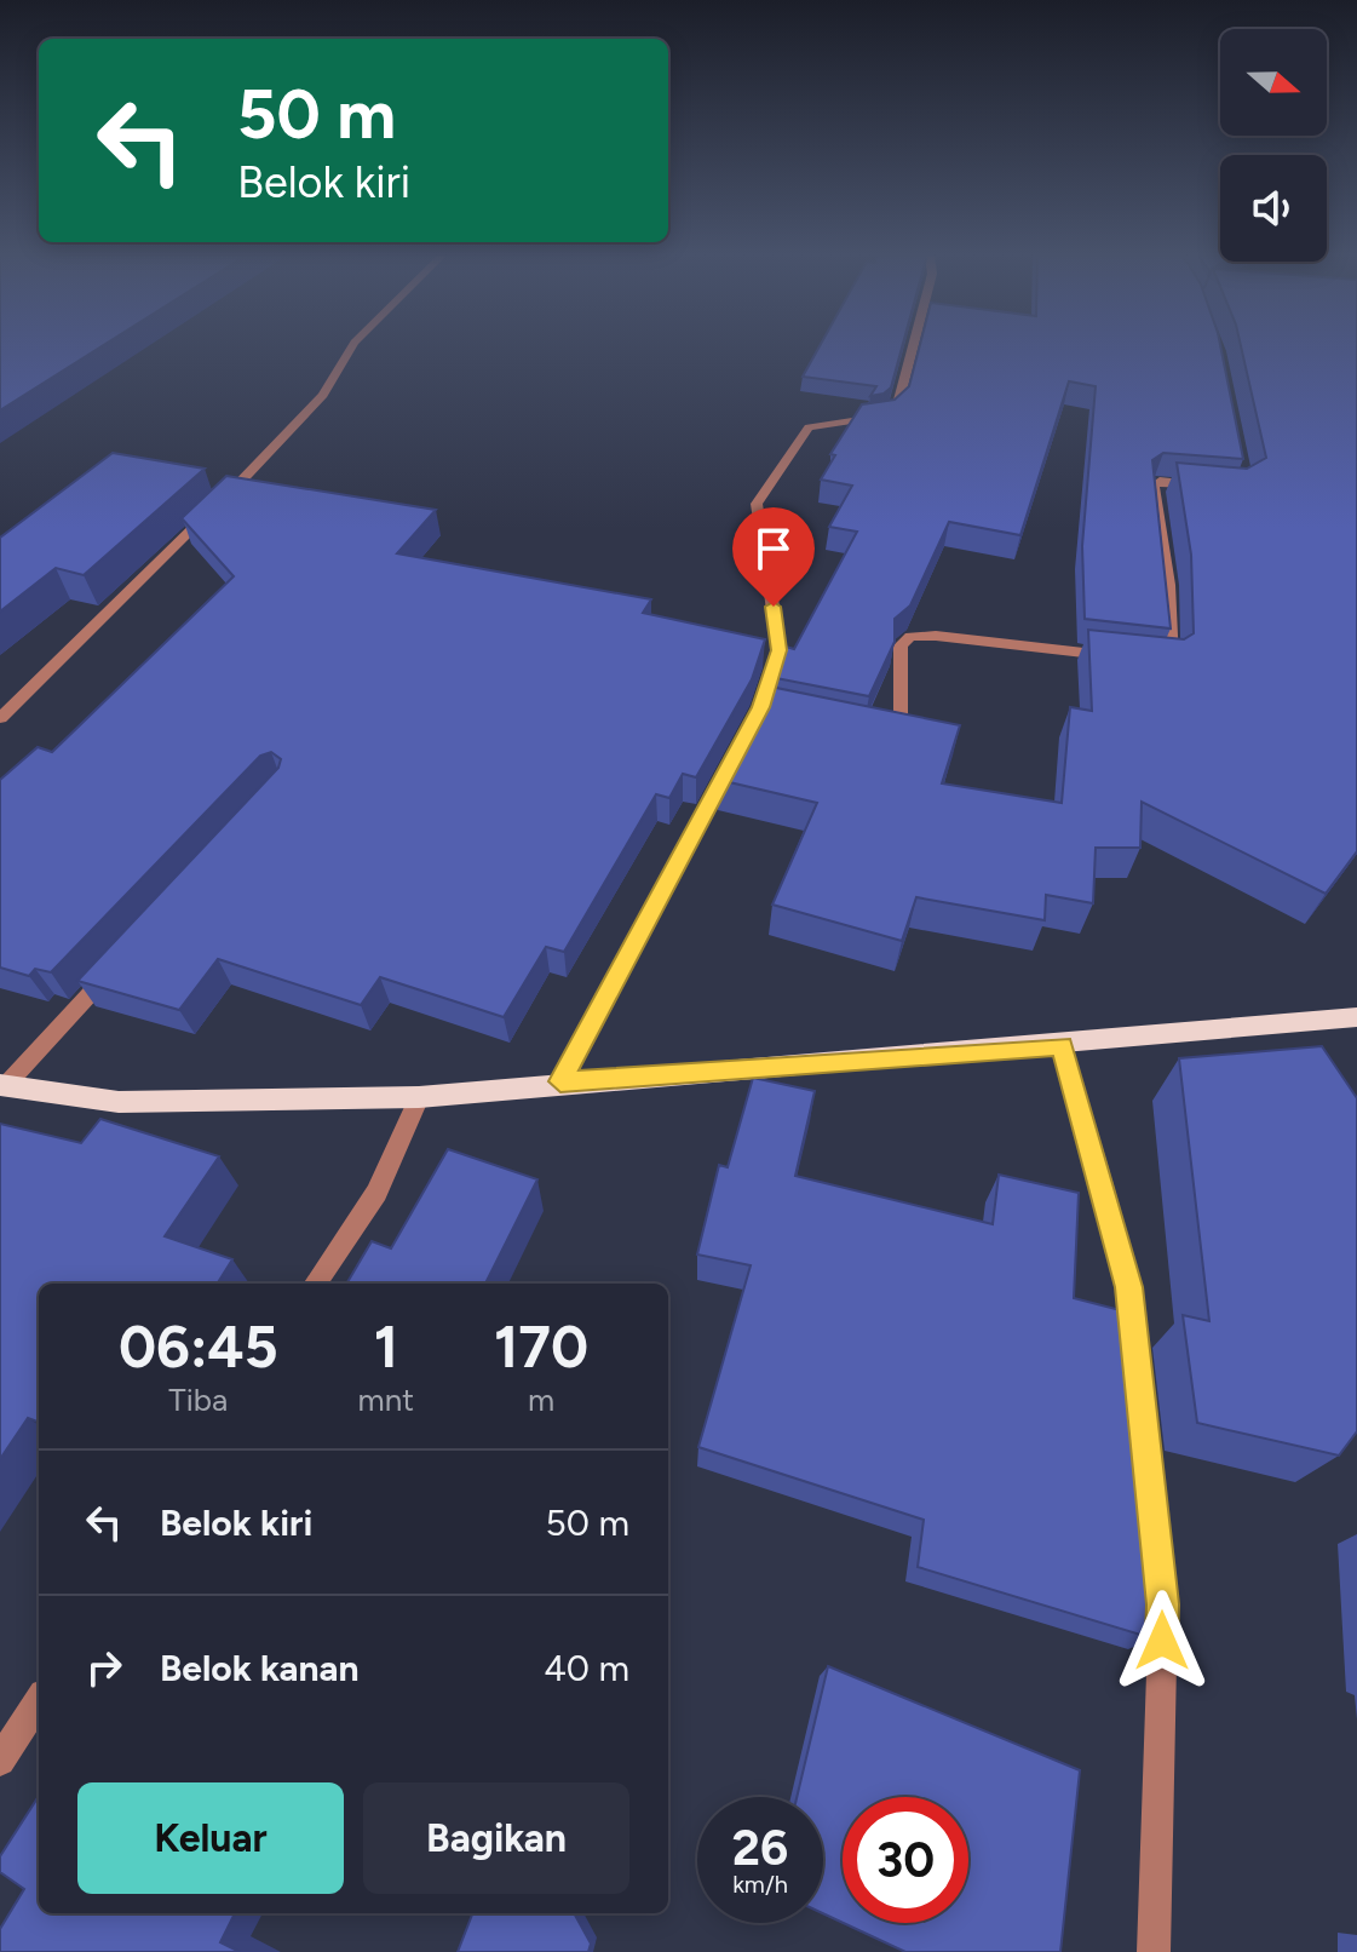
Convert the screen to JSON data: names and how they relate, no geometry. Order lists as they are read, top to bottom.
{
  "north": "right",
  "page": {
    "turn": ["50 m", "Belok kiri"],
    "eta": [
      "06:45",
      "Tiba",
      "1",
      "mnt",
      "170",
      "m"
    ],
    "list": [
      {
        "name": "Belok kiri",
        "value": "50 m"
      },
      {
        "name": "Belok kanan",
        "value": "40 m"
      }
    ],
    "buttons": ["Keluar", "Bagikan"],
    "speed": "26 km/h",
    "limit": "30"
  }
}
